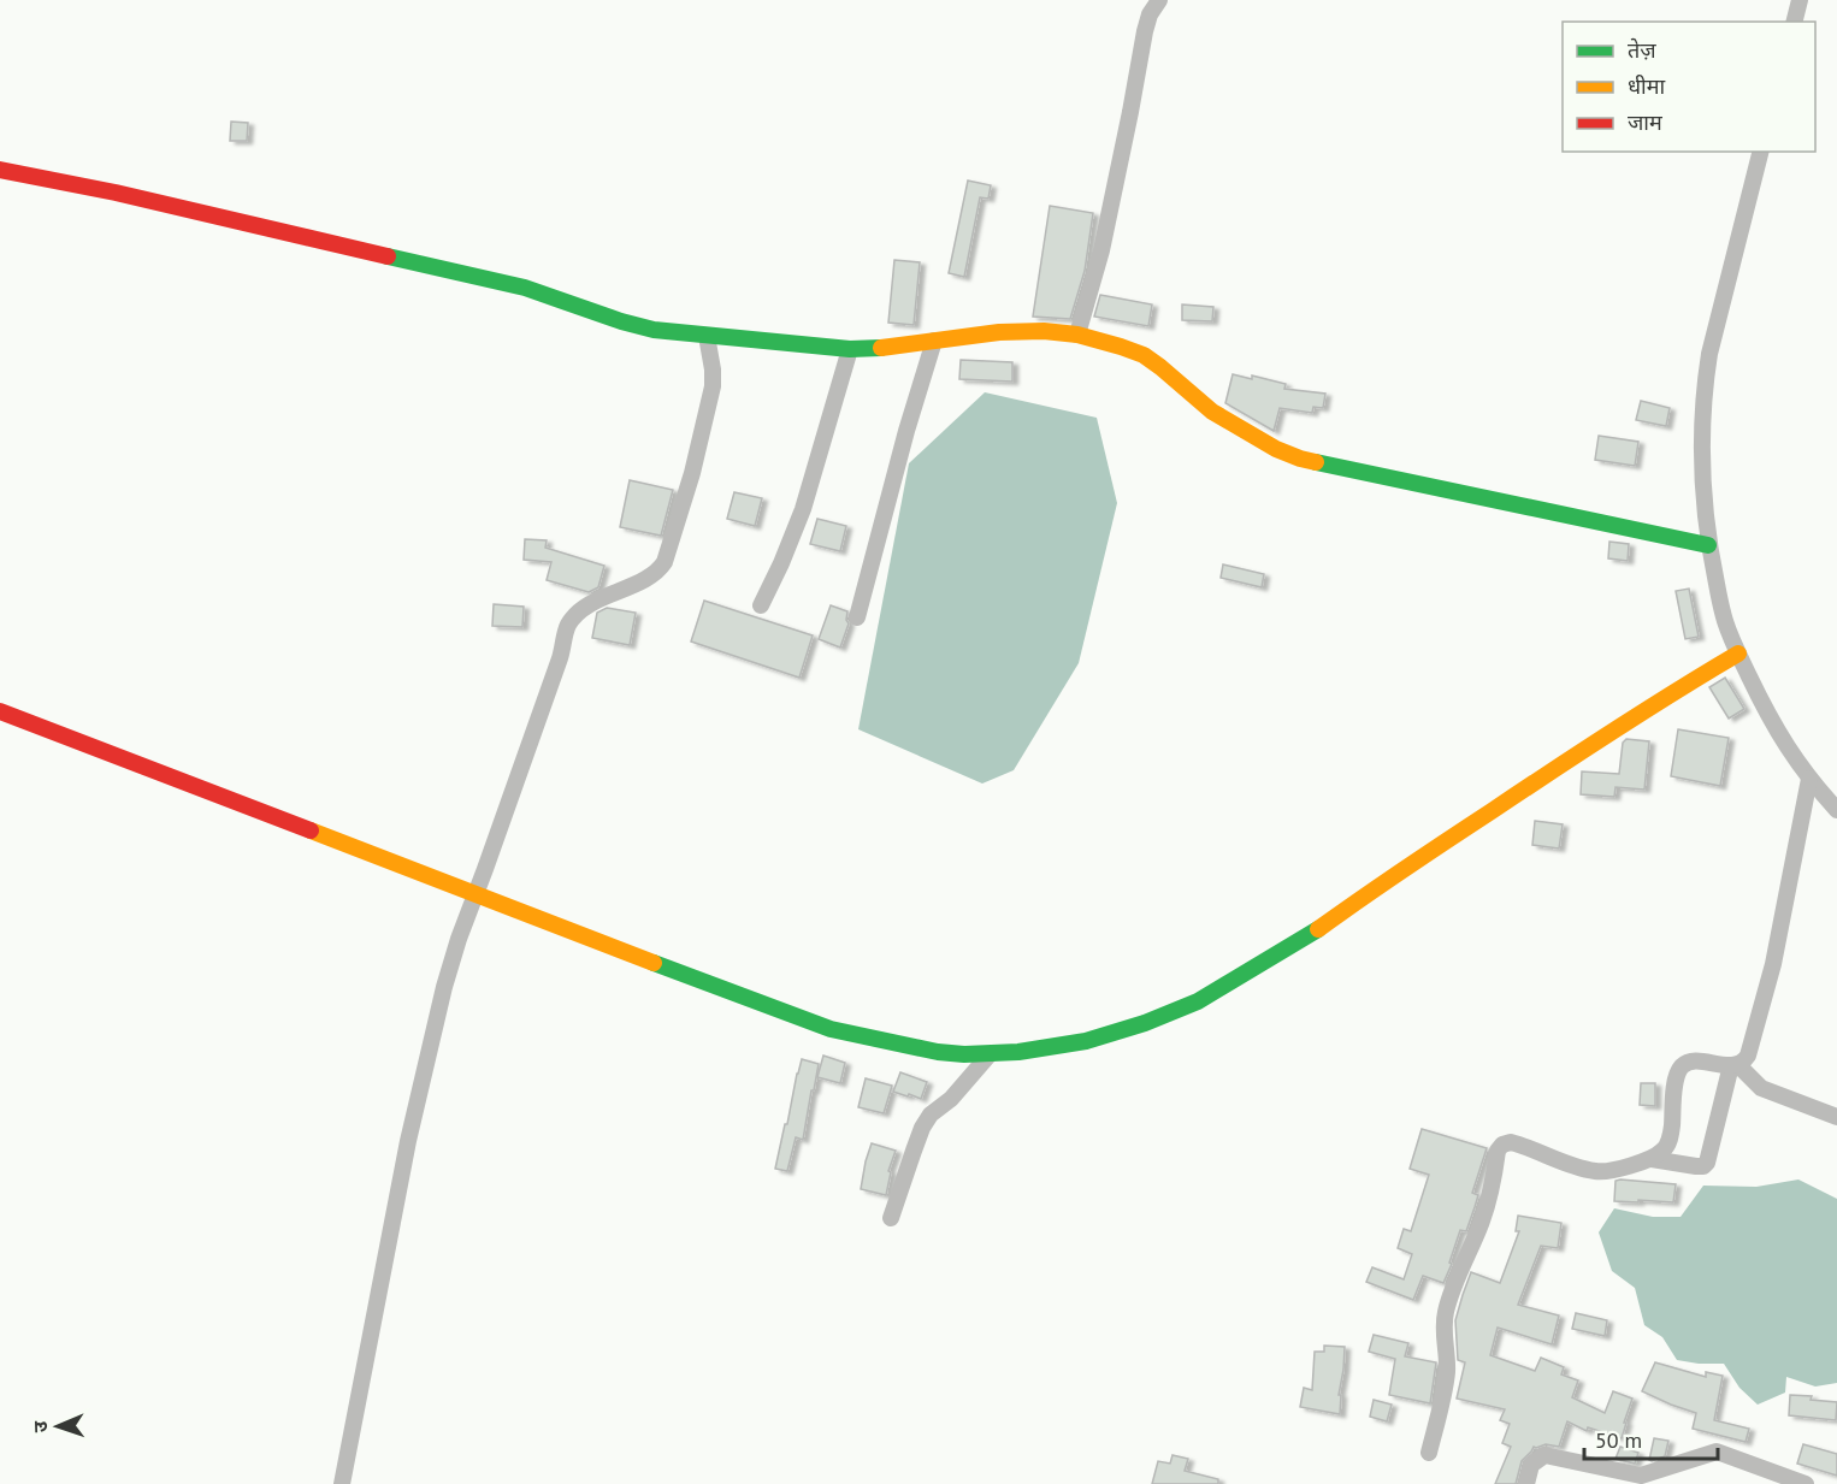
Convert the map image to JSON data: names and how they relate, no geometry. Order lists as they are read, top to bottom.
{
  "legend": ["तेज़", "धीमा", "जाम"],
  "scale_bar": "50 m",
  "north": "left"
}
